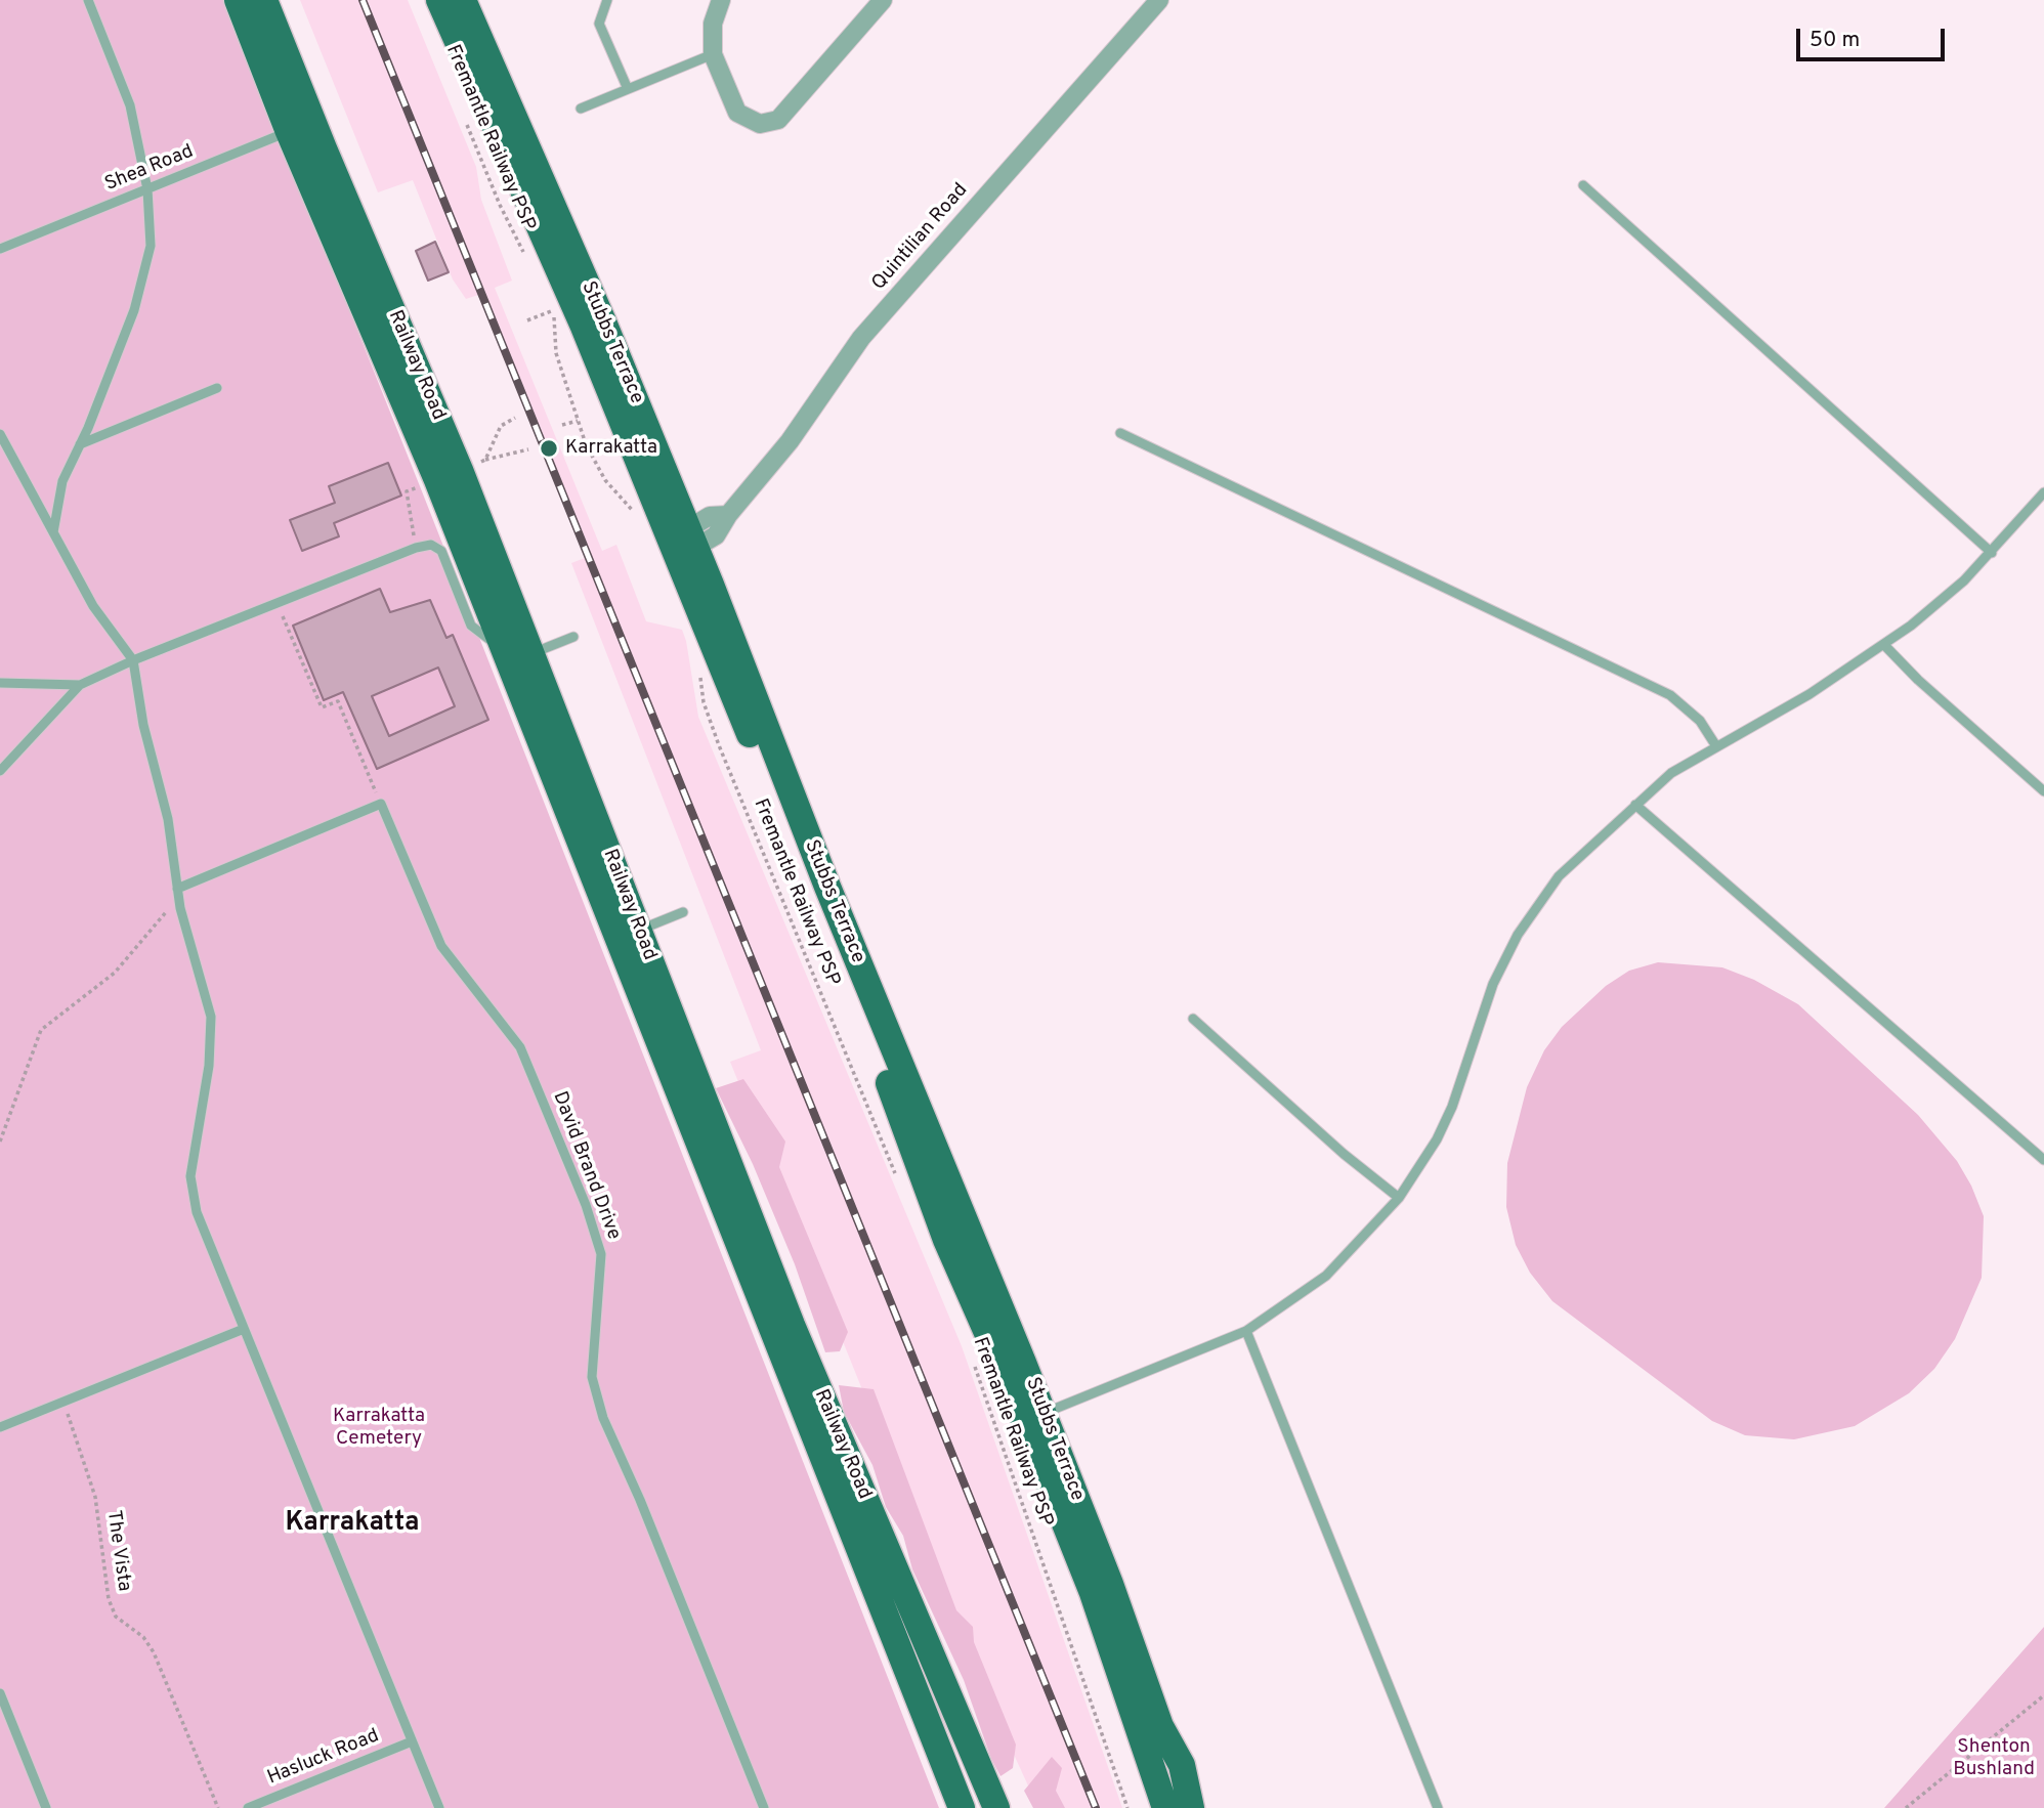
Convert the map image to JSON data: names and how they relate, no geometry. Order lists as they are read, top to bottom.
{
  "streets": {
    "main road": ["Stubbs Terrace", "Railway Road"],
    "street": ["Quintilian Road"],
    "lane": ["Shea Road", "David Brand Drive", "Hasluck Road"],
    "path": ["Fremantle Railway PSP", "The Vista"]
  },
  "crossings": [
    ["Shea Road", "Railway Road"],
    ["Quintilian Road", "Stubbs Terrace"]
  ],
  "districts": ["Karrakatta"],
  "parks": ["Karrakatta Cemetery", "Shenton Bushland"],
  "places": ["Karrakatta"],
  "scale_bar": "50 m"
}
